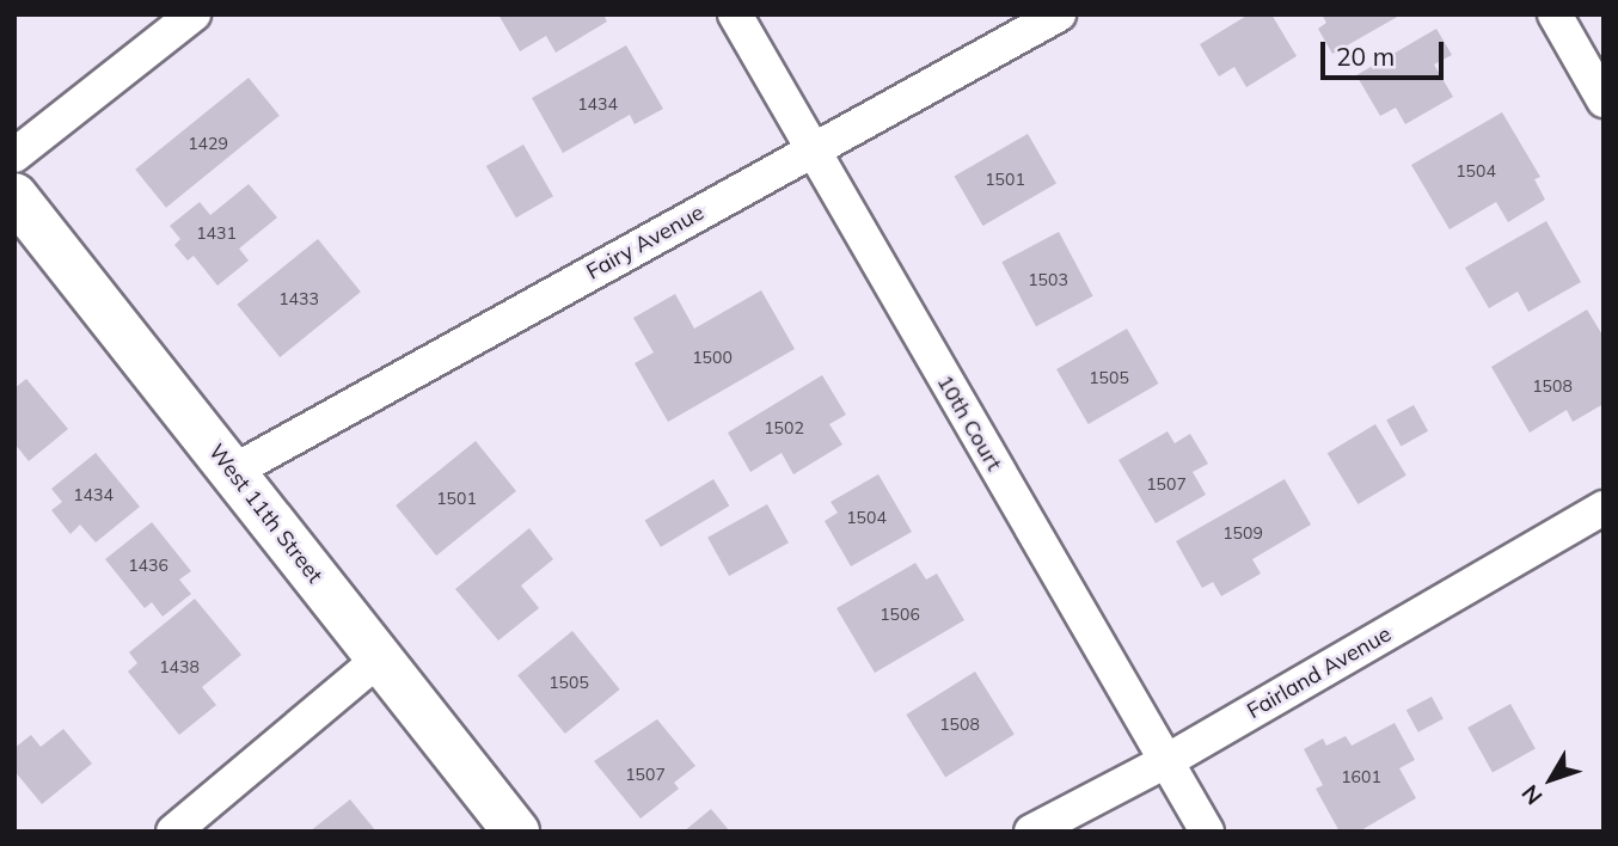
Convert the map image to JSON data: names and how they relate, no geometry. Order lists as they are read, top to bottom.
{
  "streets": {
    "main road": ["West 11th Street"],
    "street": ["Fairy Avenue", "10th Court", "Fairland Avenue"]
  },
  "crossings": [
    ["Fairy Avenue", "10th Court"],
    ["Fairy Avenue", "West 11th Street"],
    ["10th Court", "Fairland Avenue"]
  ],
  "house_numbers": [
    "1434",
    "1429",
    "1504",
    "1501",
    "1431",
    "1503",
    "1433",
    "1500",
    "1505",
    "1508",
    "1502",
    "1507",
    "1434",
    "1501",
    "1504",
    "1509",
    "1436",
    "1506",
    "1438",
    "1505",
    "1508",
    "1507",
    "1601"
  ],
  "scale_bar": "20 m",
  "north": "bottom left"
}
